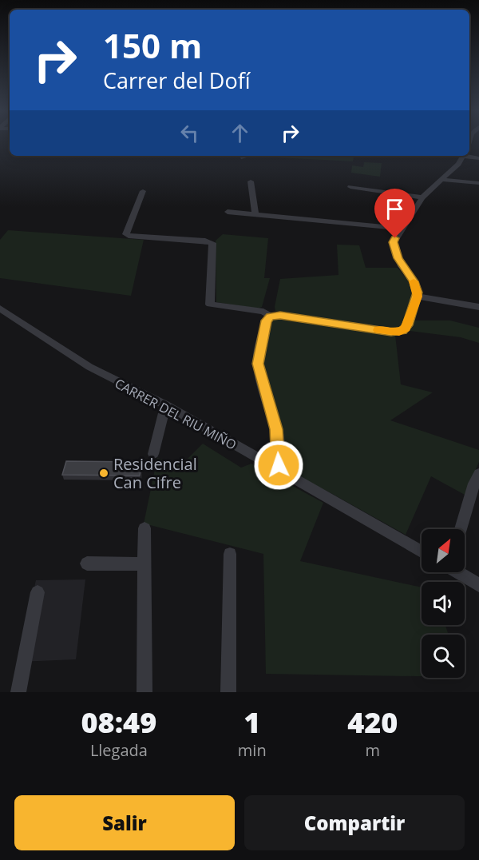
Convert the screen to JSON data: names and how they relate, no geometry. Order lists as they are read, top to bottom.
{
  "streets": {
    "street": ["CARRER DEL RIU MIÑO"]
  },
  "places": ["Residencial Can Cifre"],
  "north": "top right",
  "page": {
    "turn": ["150 m", "Carrer del Dofí"],
    "eta": [
      "08:49",
      "Llegada",
      "1",
      "min",
      "420",
      "m"
    ],
    "buttons": ["Salir", "Compartir"]
  }
}
